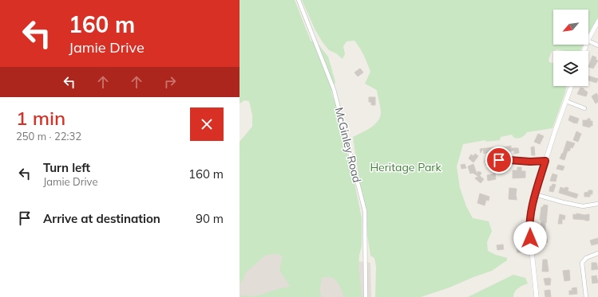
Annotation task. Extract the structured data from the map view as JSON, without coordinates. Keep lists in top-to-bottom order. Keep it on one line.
{"streets":{"street":["McGinley Road"]},"parks":["Heritage Park"],"north":"bottom left","page":{"turn":["160 m","Jamie Drive"],"heading":["1 min","250 m · 22:32"],"list":[{"name":"Turn left","note":"Jamie Drive","value":"160 m"},{"name":"Arrive at destination","value":"90 m"}]}}
